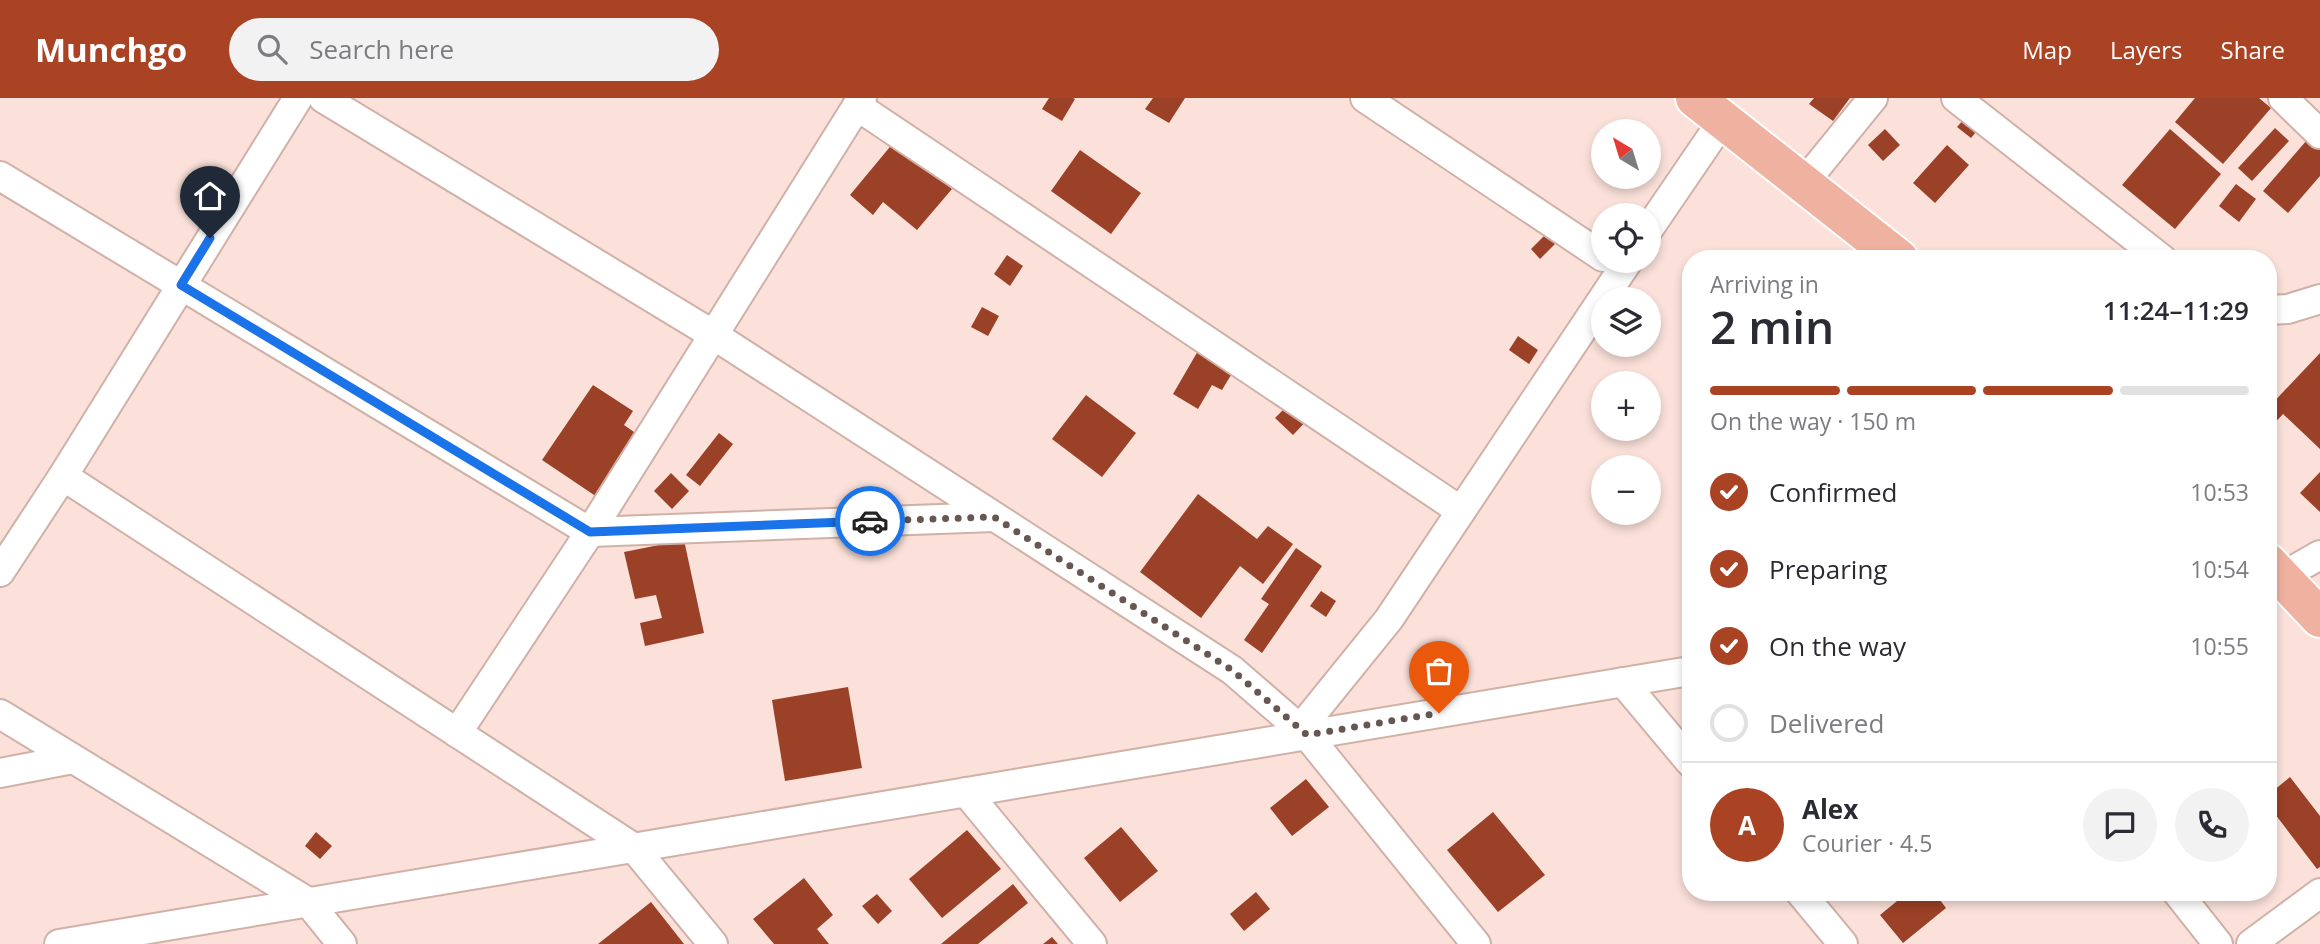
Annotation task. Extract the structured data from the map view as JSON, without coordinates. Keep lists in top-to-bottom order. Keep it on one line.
{"north":"top left","page":{"header":"Munchgo","search":"Search here","nav":["Map","Layers","Share"],"map_buttons":["+","−"],"heading":["2 min","Arriving in","11:24–11:29"],"panel":["Alex","Courier · 4.5"],"bar":"On the way · 150 m","list":[["Confirmed","10:53"],["Preparing","10:54"],["On the way","10:55"],"Delivered"],"round":"A"}}
